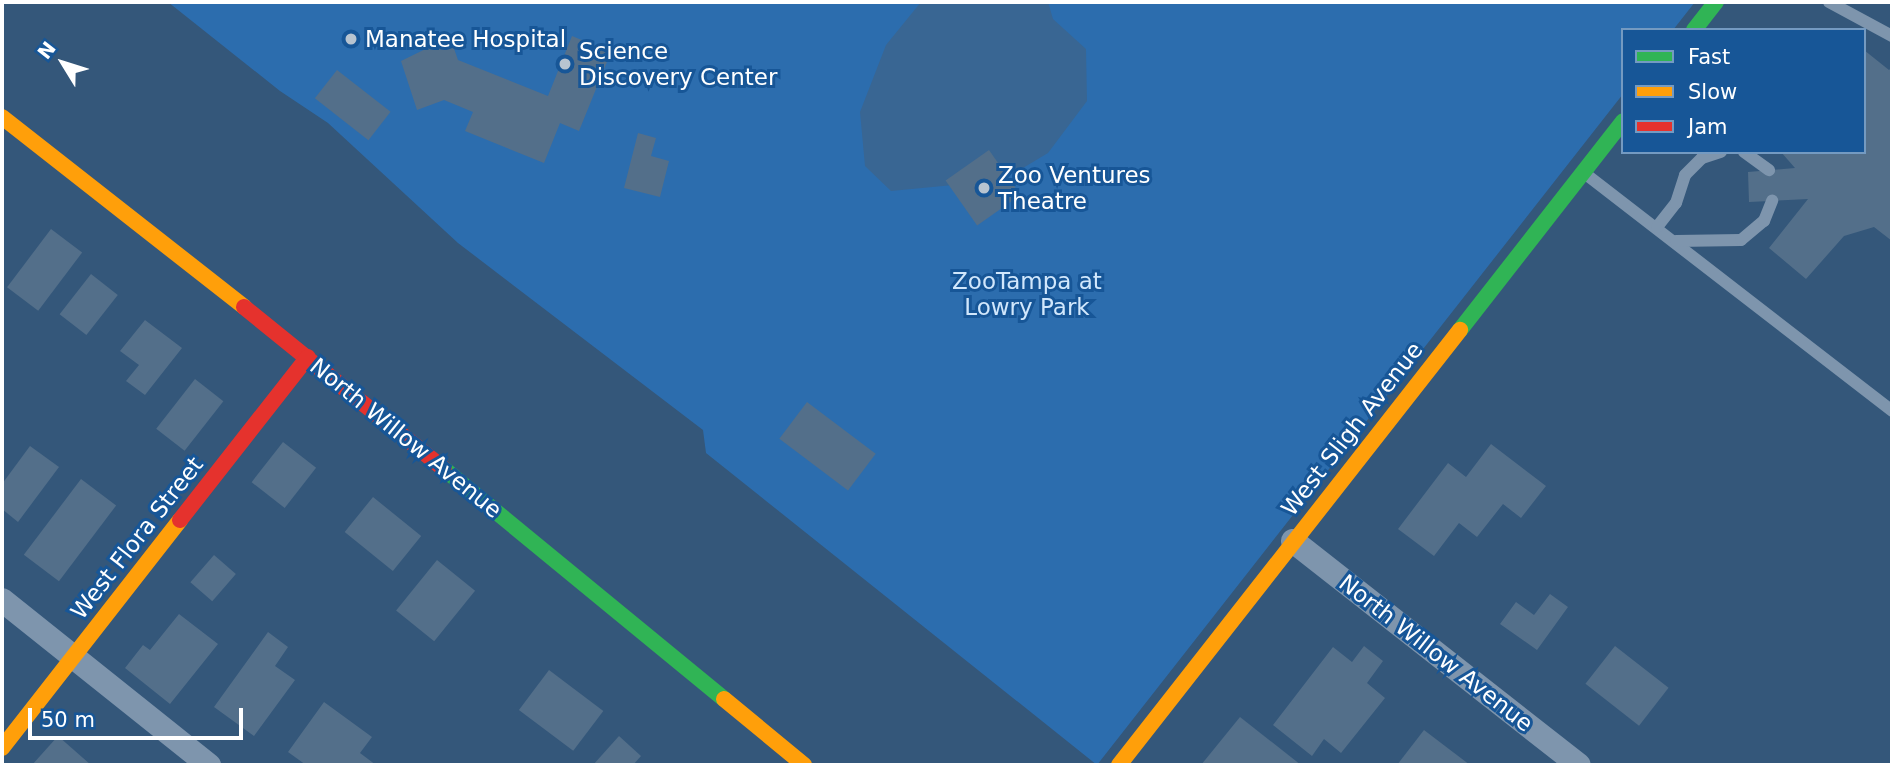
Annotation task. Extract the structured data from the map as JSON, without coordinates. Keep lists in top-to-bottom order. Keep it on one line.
{"streets":{"street":["West Sligh Avenue","North Willow Avenue","West Flora Street"]},"crossings":[["West Sligh Avenue","North Willow Avenue"],["North Willow Avenue","West Flora Street"]],"parks":["ZooTampa at Lowry Park"],"places":["Manatee Hospital","Science Discovery Center","Zoo Ventures Theatre"],"legend":["Fast","Slow","Jam"],"scale_bar":"50 m","north":"top left"}
